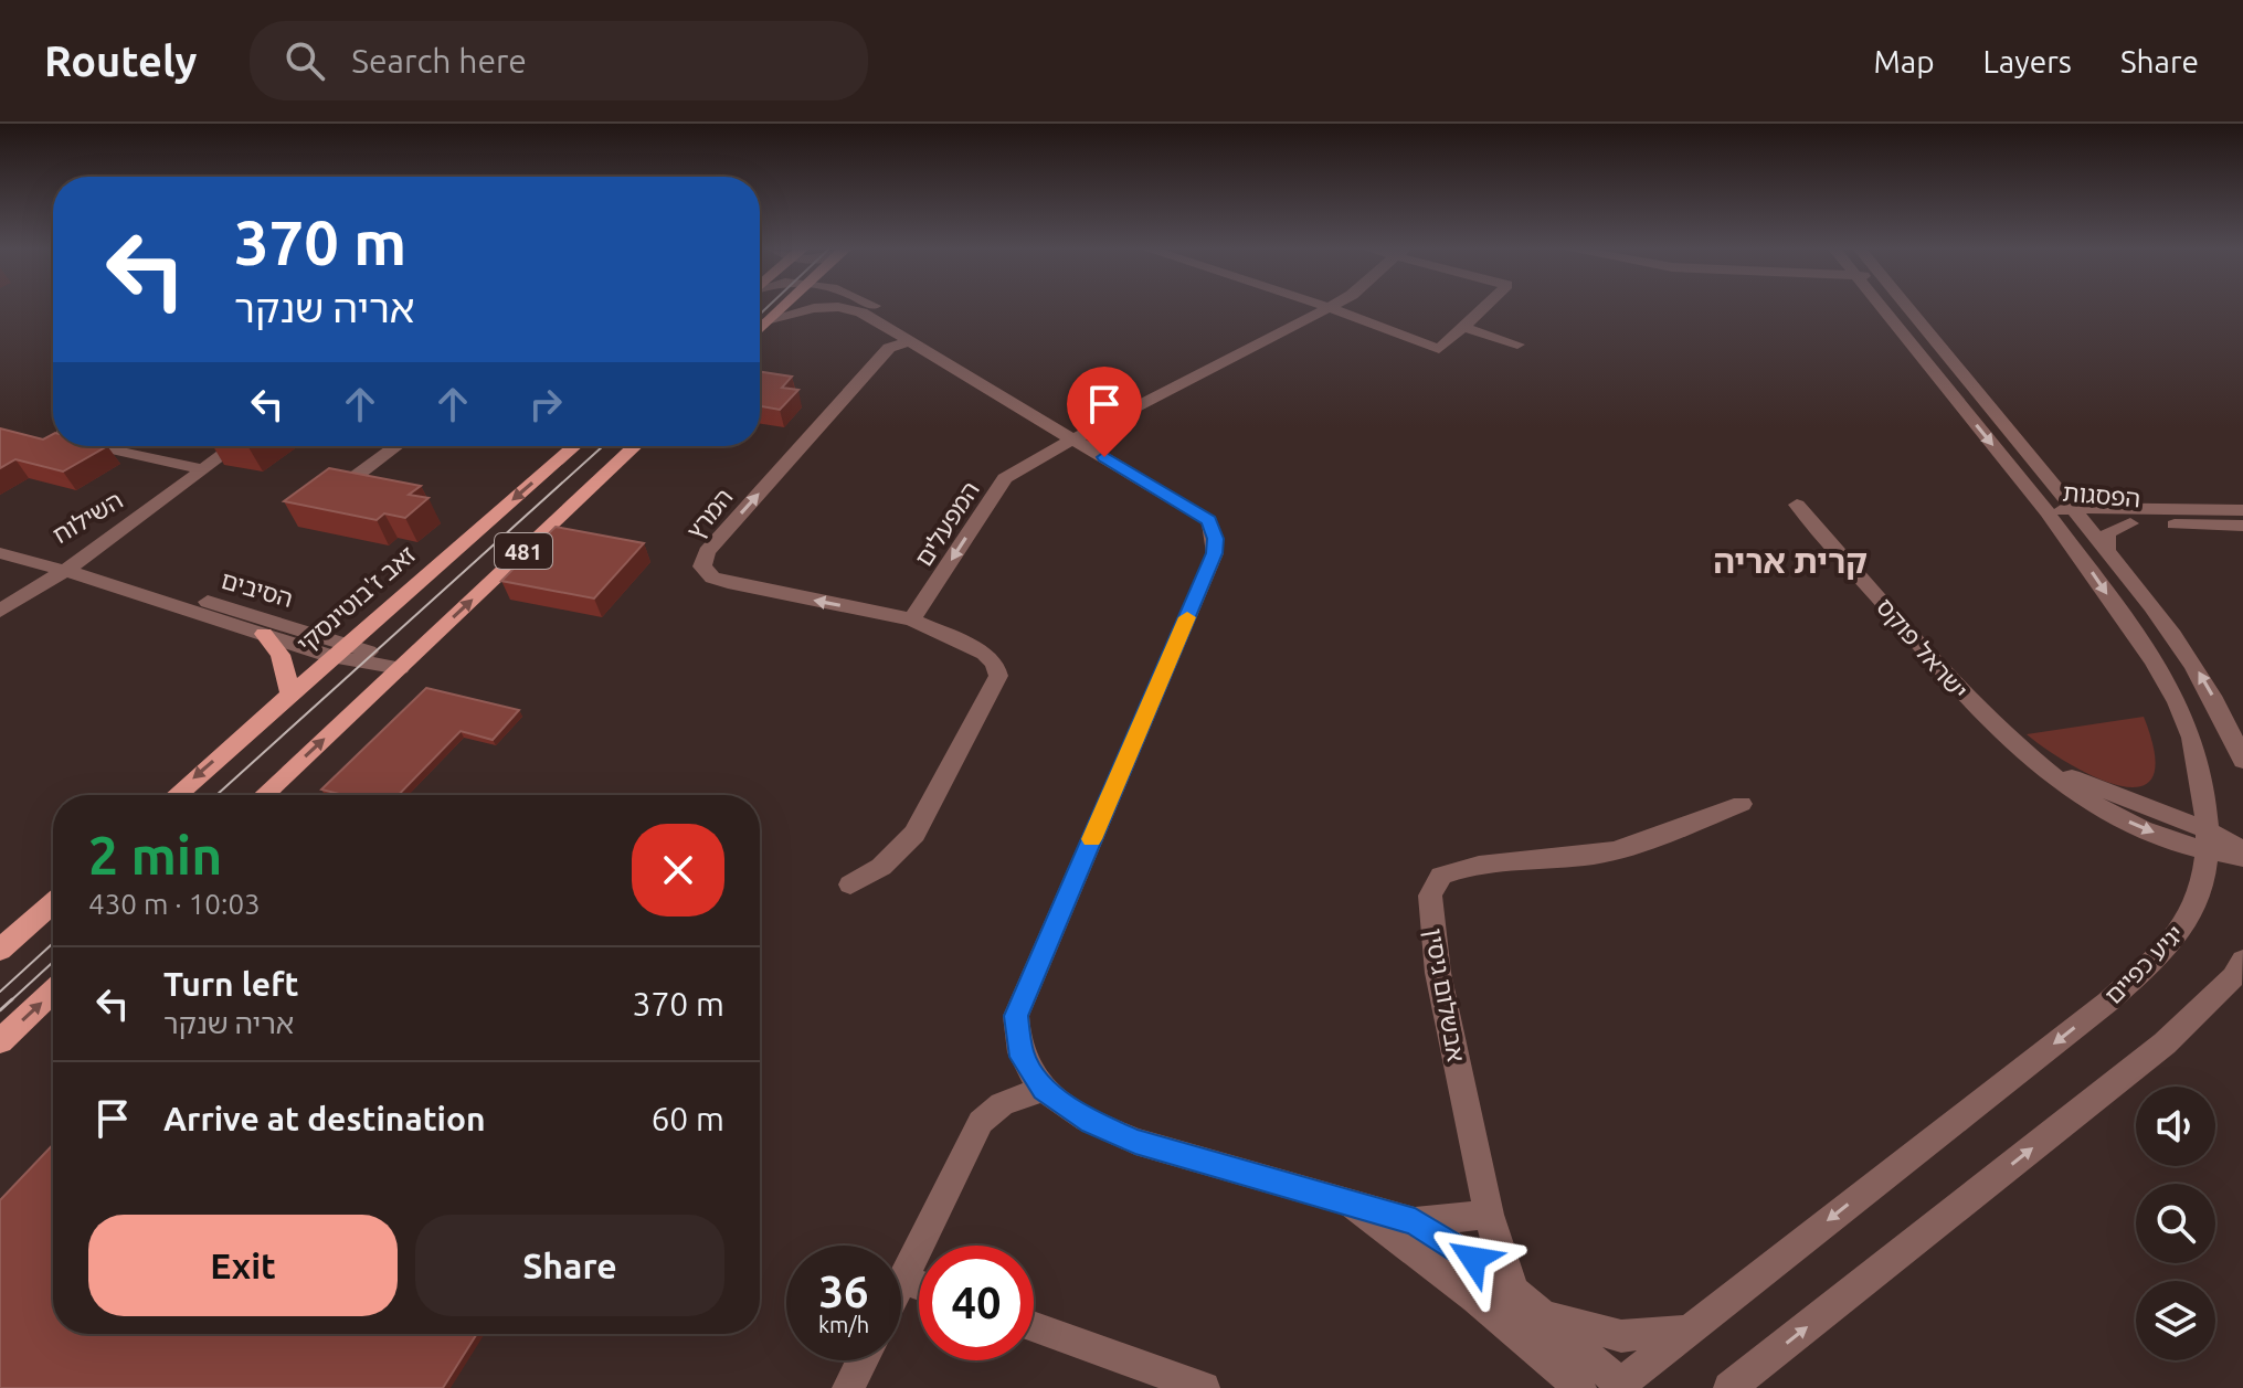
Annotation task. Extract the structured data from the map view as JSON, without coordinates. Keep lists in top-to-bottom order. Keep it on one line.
{"streets":{"main road":["481","זאב ז'בוטינסקי"],"street":["הפסגות","המרץ","השילוח","המפעלים","הסיבים","ישראל פוקס","יגיע כפיים","אבשלום גיסין"]},"crossings":[["הפסגות","יגיע כפיים"],["המרץ","המפעלים"],["השילוח","הסיבים"],["481","הסיבים"],["הסיבים","זאב ז'בוטינסקי"],["ישראל פוקס","יגיע כפיים"]],"one_way":["המפעלים"],"districts":["קרית אריה"],"page":{"header":"Routely","search":"Search here","nav":["Map","Layers","Share"],"turn":["370 m","אריה שנקר"],"heading":["2 min","430 m · 10:03"],"list":[{"name":"Turn left","note":"אריה שנקר","value":"370 m"},{"name":"Arrive at destination","value":"60 m"}],"buttons":["Exit","Share"],"speed":"36 km/h","limit":"40"}}
